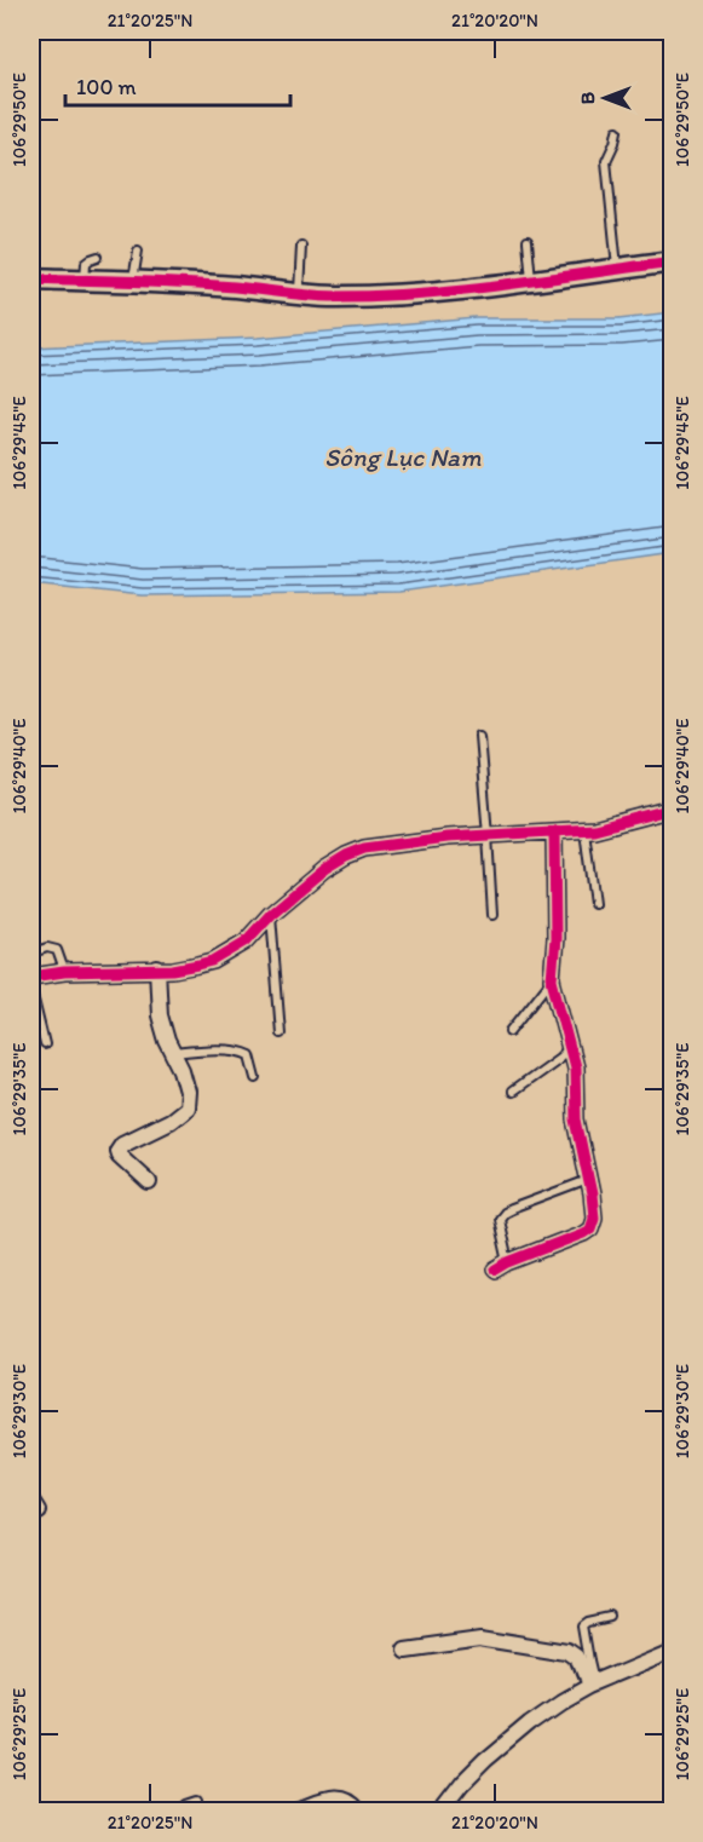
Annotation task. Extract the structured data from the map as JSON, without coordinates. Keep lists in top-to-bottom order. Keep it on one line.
{"water":["Sông Lục Nam"],"scale_bar":"100 m","north":"left","coordinates":["21°20'25\"N","21°20'20\"N","106°29'50\"E","106°29'45\"E","106°29'40\"E","106°29'35\"E","106°29'30\"E","106°29'25\"E"]}
